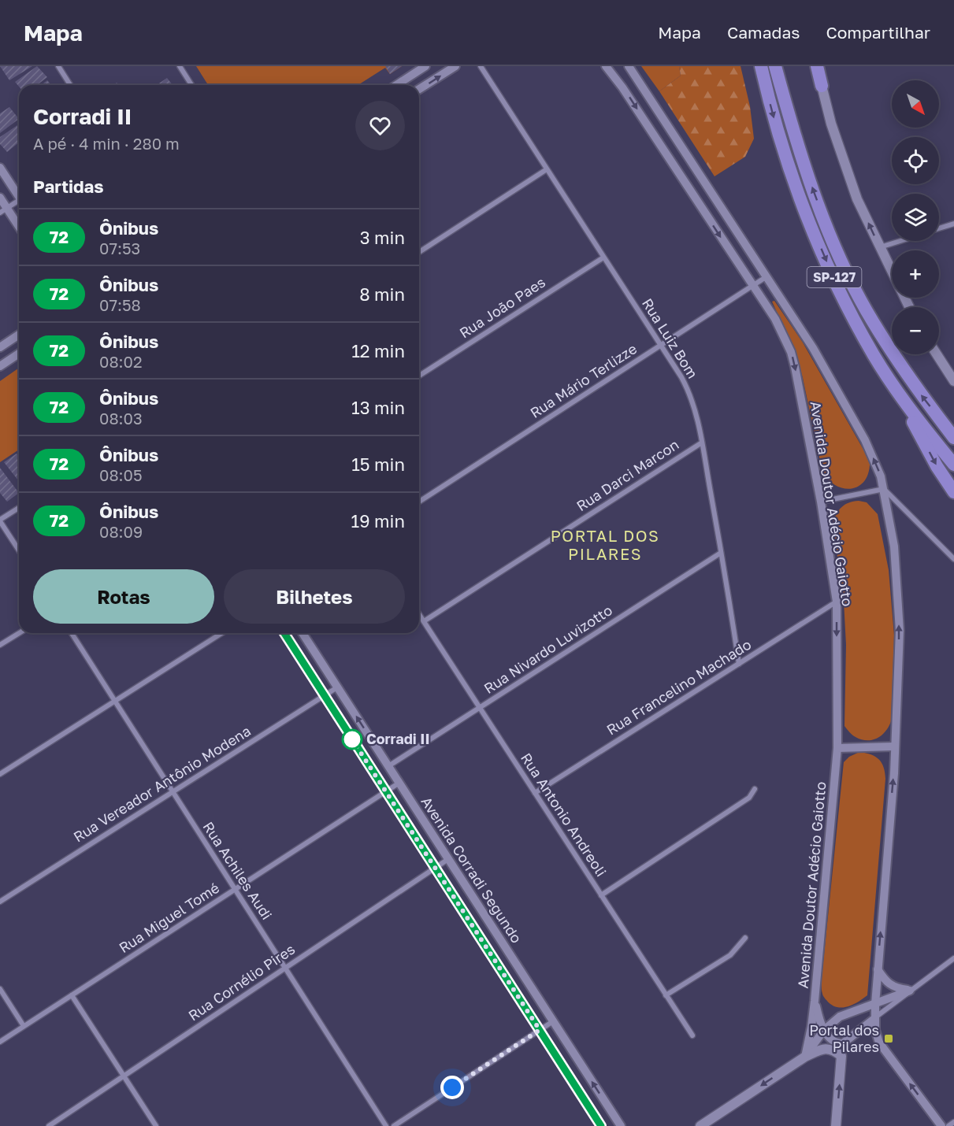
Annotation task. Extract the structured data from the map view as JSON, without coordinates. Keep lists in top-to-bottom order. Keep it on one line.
{"streets":{"highway":["SP-127"],"street":["Rua João Paes","Rua Luiz Bom","Rua Mário Terlizze","Rua Darci Marcon","Avenida Doutor Adécio Gaiotto","Rua Nivardo Luvizotto","Rua Francelino Machado","Rua Vereador Antônio Modena","Rua Antonio Andreoli","Avenida Corradi Segundo","Rua Achiles Audi","Rua Miguel Tomé","Rua Cornélio Pires"]},"crossings":[["Rua João Paes","Rua Luiz Bom"],["Rua Luiz Bom","Rua Mário Terlizze"],["Rua Luiz Bom","Rua Darci Marcon"],["Rua Luiz Bom","Rua Nivardo Luvizotto"],["Rua Luiz Bom","Rua Francelino Machado"],["Rua Mário Terlizze","Avenida Doutor Adécio Gaiotto"],["Rua Darci Marcon","Rua Antonio Andreoli"],["Avenida Doutor Adécio Gaiotto","Rua Francelino Machado"],["Rua Nivardo Luvizotto","Rua Antonio Andreoli"],["Rua Nivardo Luvizotto","Avenida Corradi Segundo"],["Rua Francelino Machado","Rua Antonio Andreoli"],["Rua Vereador Antônio Modena","Avenida Corradi Segundo"],["Rua Vereador Antônio Modena","Rua Achiles Audi"],["Avenida Corradi Segundo","Rua Miguel Tomé"],["Avenida Corradi Segundo","Rua Cornélio Pires"],["Rua Achiles Audi","Rua Miguel Tomé"],["Rua Achiles Audi","Rua Cornélio Pires"]],"districts":["PORTAL DOS PILARES"],"places":{"other":["Corradi II"],"transit":["Portal dos Pilares"]},"lines":["bus line 72"],"north":"bottom right","page":{"header":"Mapa","nav":["Mapa","Camadas","Compartilhar"],"map_buttons":["+","−"],"heading":[["Corradi II","A pé · 4 min · 280 m"],"Partidas"],"list":[{"mark":"72","name":"Ônibus","note":"07:53","value":"3 min"},{"mark":"72","name":"Ônibus","note":"07:58","value":"8 min"},{"mark":"72","name":"Ônibus","note":"08:02","value":"12 min"},{"mark":"72","name":"Ônibus","note":"08:03","value":"13 min"},{"mark":"72","name":"Ônibus","note":"08:05","value":"15 min"},{"mark":"72","name":"Ônibus","note":"08:09","value":"19 min"}],"buttons":["Rotas","Bilhetes"]}}
